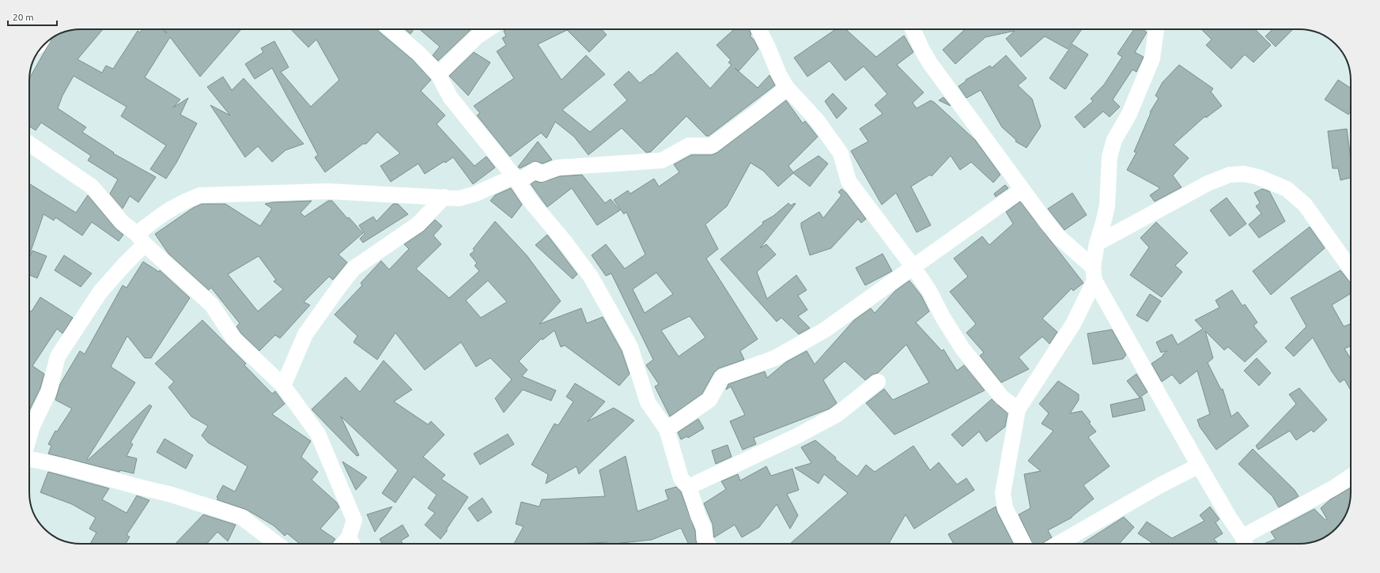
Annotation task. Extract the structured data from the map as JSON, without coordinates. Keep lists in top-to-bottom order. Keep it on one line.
{"scale_bar":"20 m"}
